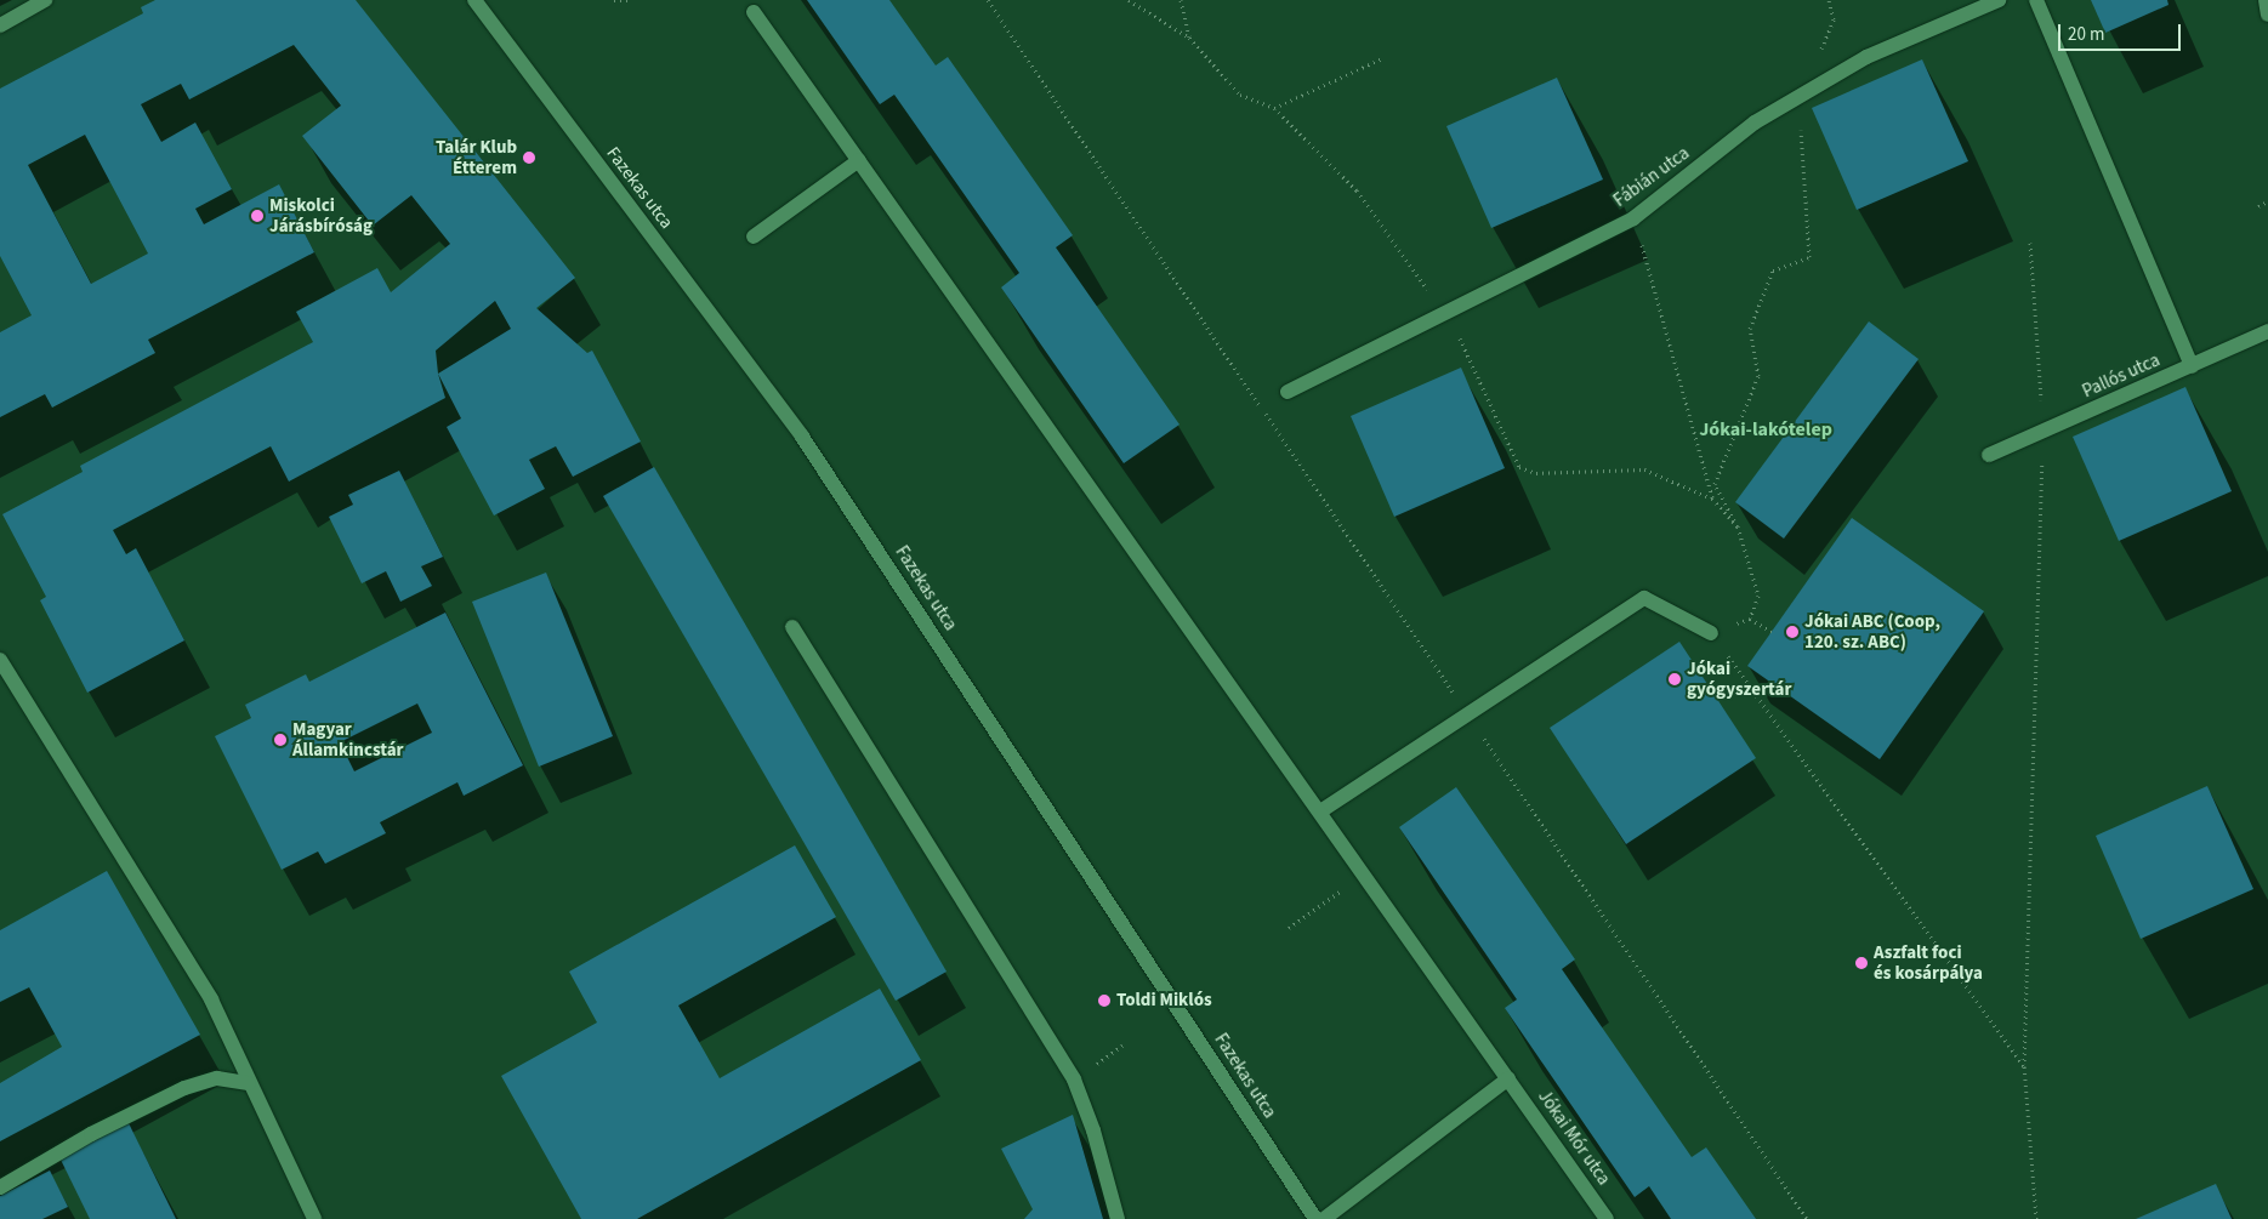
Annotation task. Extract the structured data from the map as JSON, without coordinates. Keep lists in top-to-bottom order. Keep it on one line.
{"streets":{"street":["Fábián utca","Fazekas utca","Pallós utca","Jókai Mór utca"]},"districts":["Jókai-lakótelep"],"places":["Talár Klub Étterem","Miskolci Járásbíróság","Jókai ABC (Coop, 120. sz. ABC)","Jókai gyógyszertár","Magyar Államkincstár","Aszfalt foci és kosárpálya","Toldi Miklós"],"scale_bar":"20 m"}
